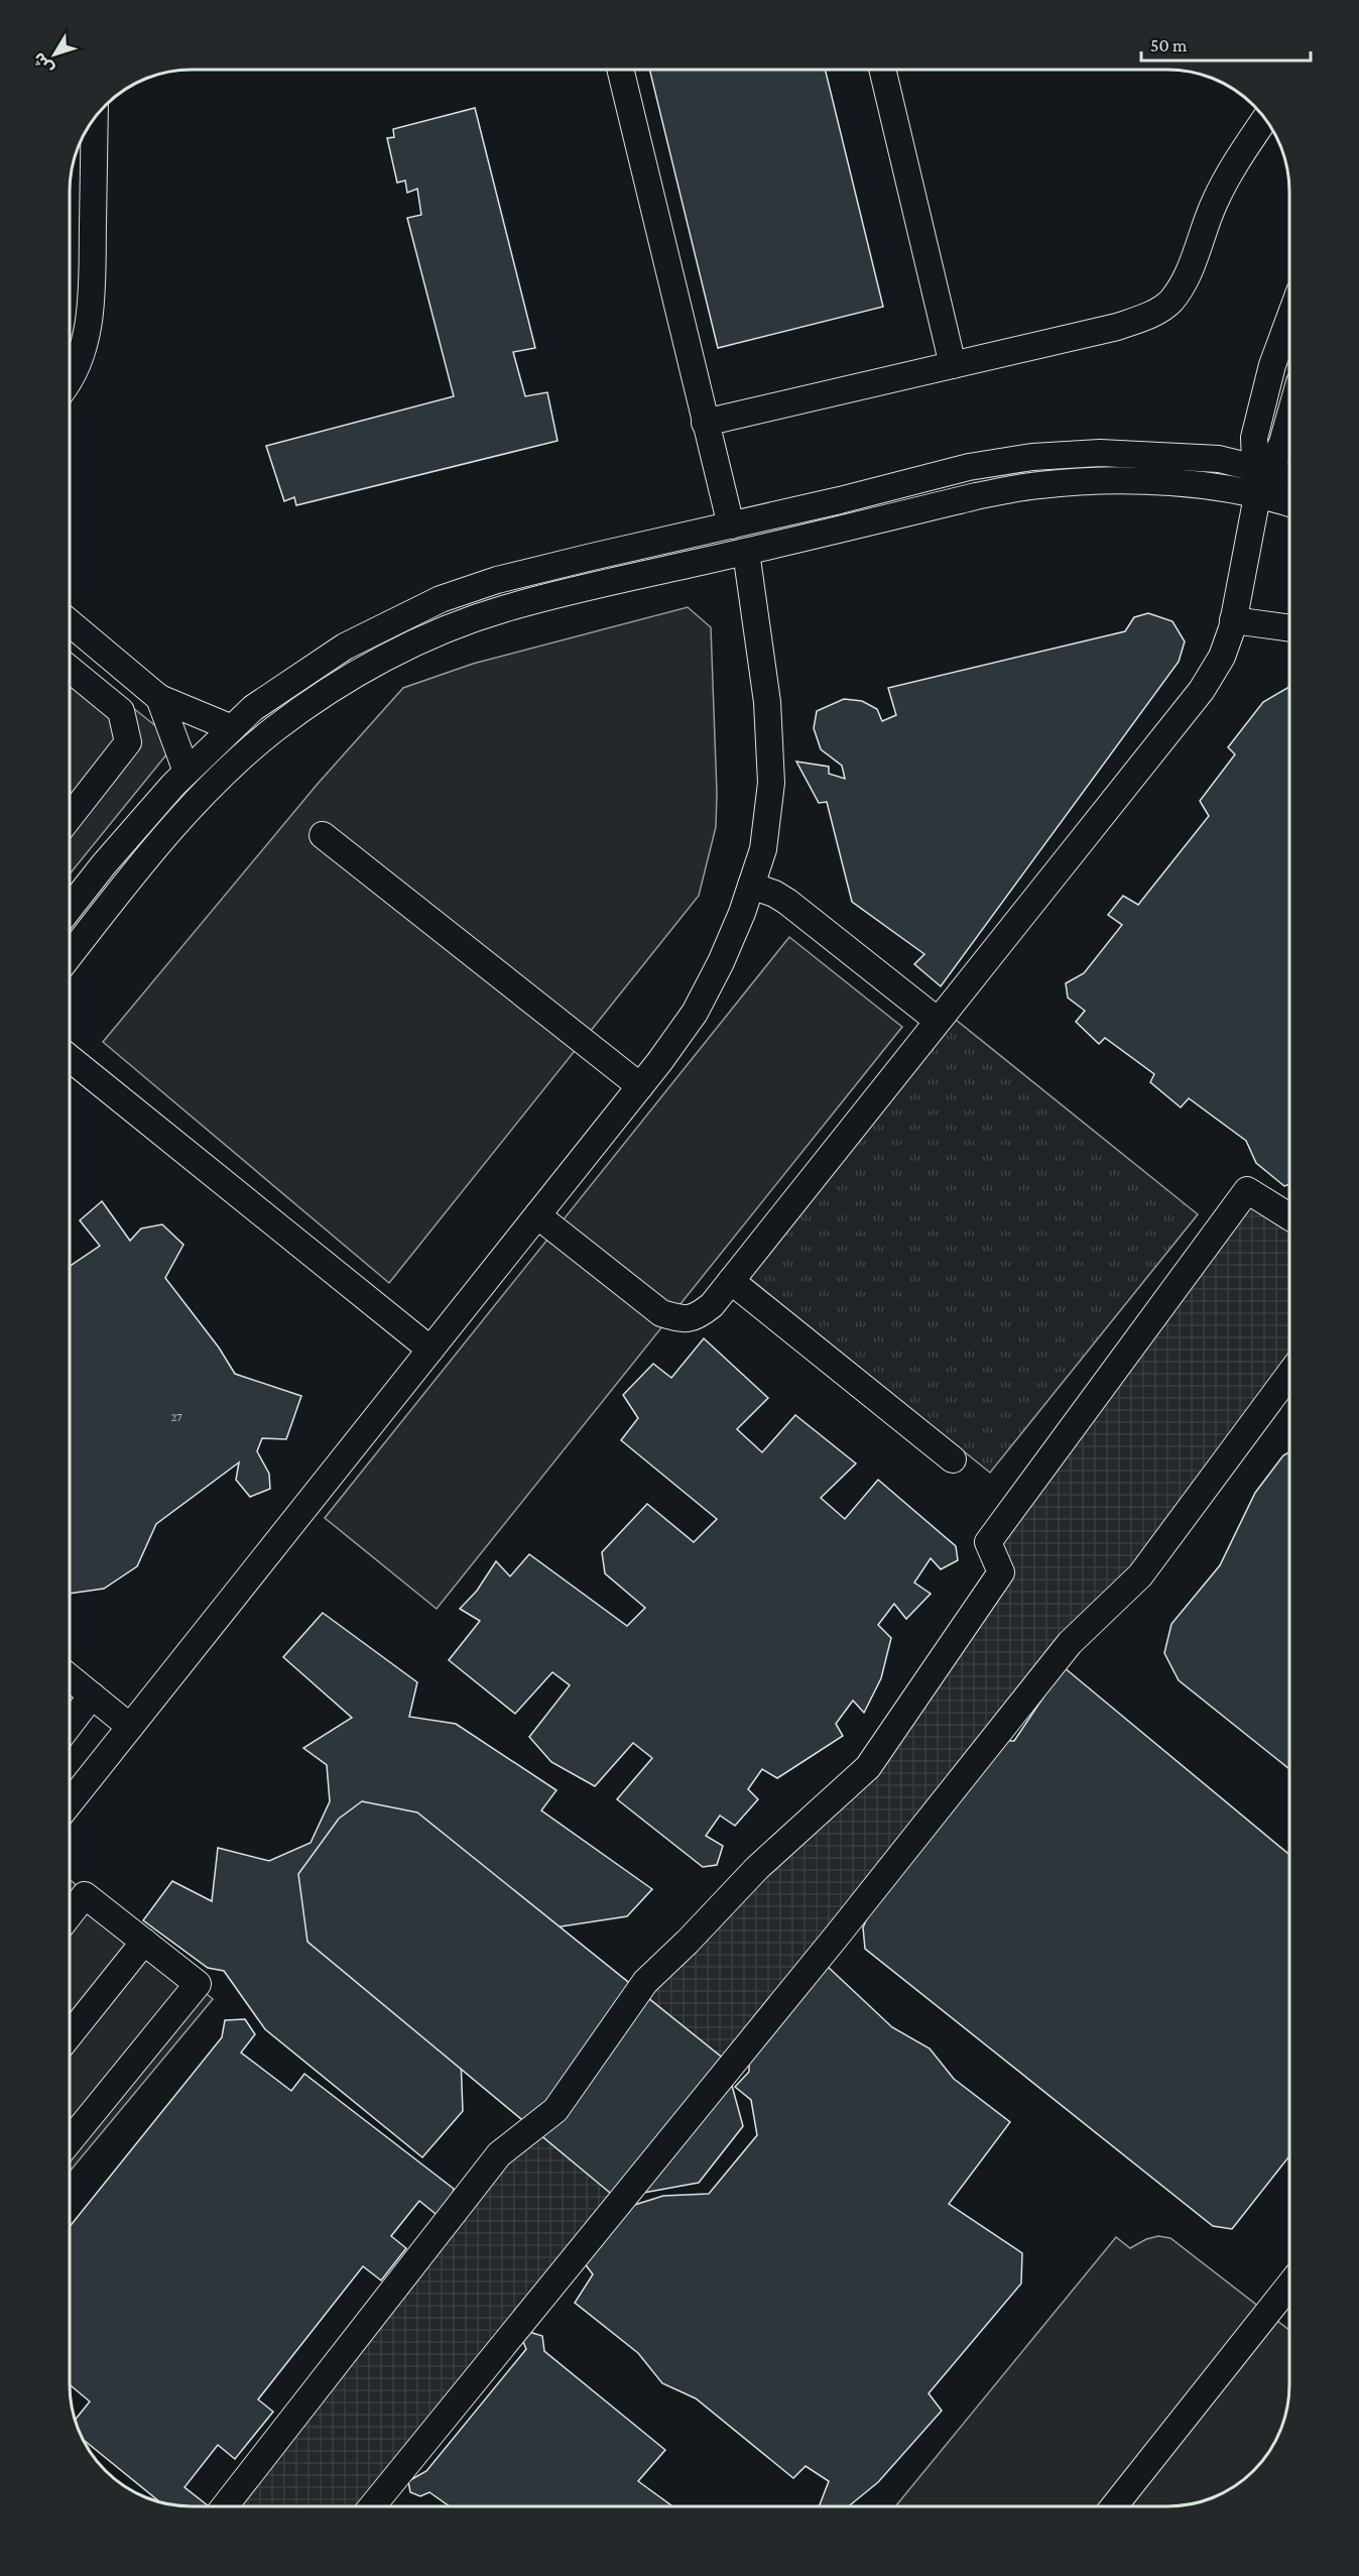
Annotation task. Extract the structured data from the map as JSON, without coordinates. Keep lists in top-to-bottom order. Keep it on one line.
{"house_numbers":["27"],"scale_bar":"50 m","north":"bottom left"}
